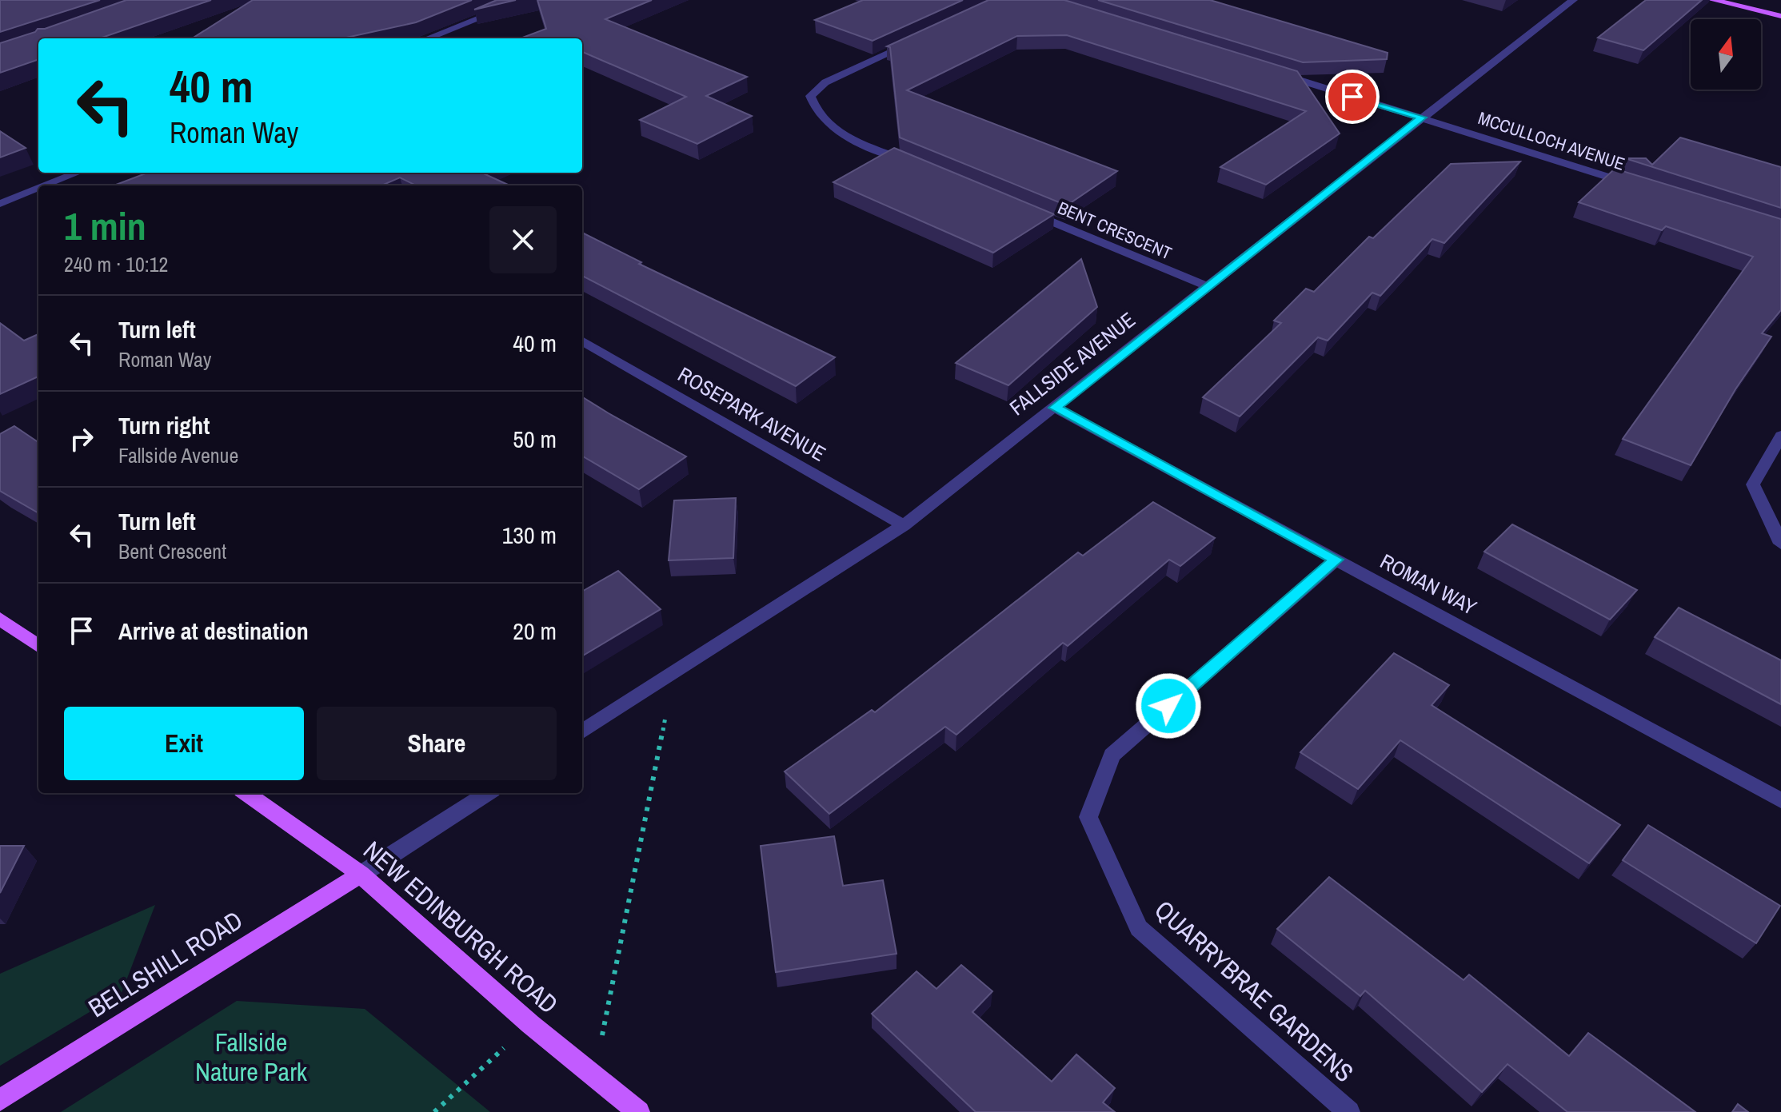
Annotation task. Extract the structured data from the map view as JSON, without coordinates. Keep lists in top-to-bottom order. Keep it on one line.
{"streets":{"main road":["NEW EDINBURGH ROAD","BELLSHILL ROAD"],"street":["MCCULLOCH AVENUE","BENT CRESCENT","FALLSIDE AVENUE","ROSEPARK AVENUE","ROMAN WAY","QUARRYBRAE GARDENS"]},"crossings":[["MCCULLOCH AVENUE","FALLSIDE AVENUE"],["BENT CRESCENT","FALLSIDE AVENUE"],["FALLSIDE AVENUE","ROSEPARK AVENUE"],["FALLSIDE AVENUE","ROMAN WAY"],["ROMAN WAY","QUARRYBRAE GARDENS"],["NEW EDINBURGH ROAD","BELLSHILL ROAD"]],"parks":["Fallside Nature Park"],"north":"top","page":{"turn":["40 m","Roman Way"],"heading":["1 min","240 m · 10:12"],"list":[{"name":"Turn left","note":"Roman Way","value":"40 m"},{"name":"Turn right","note":"Fallside Avenue","value":"50 m"},{"name":"Turn left","note":"Bent Crescent","value":"130 m"},{"name":"Arrive at destination","value":"20 m"}],"buttons":["Exit","Share"]}}
